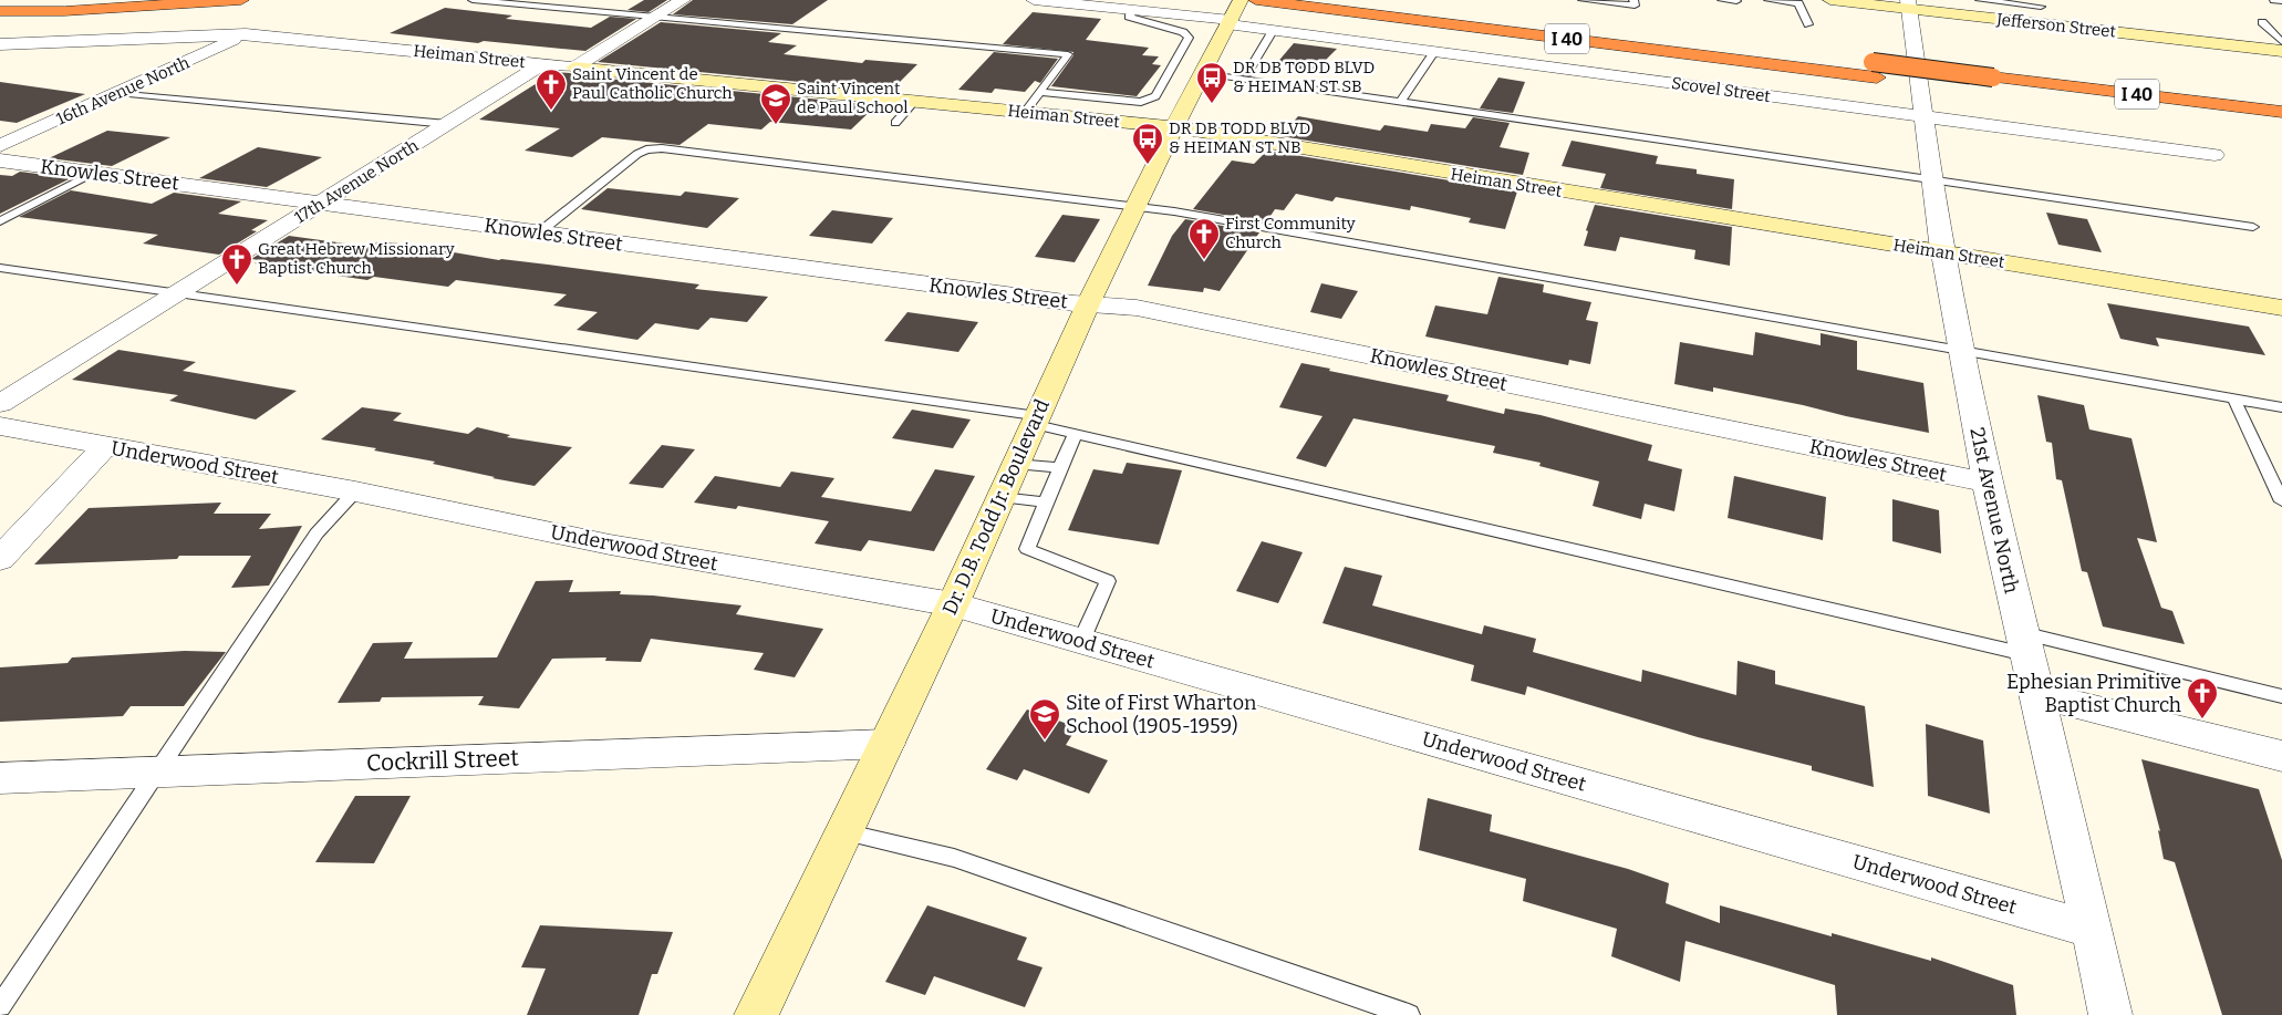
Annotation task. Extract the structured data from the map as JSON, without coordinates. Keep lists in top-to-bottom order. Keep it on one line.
{"streets":{"highway":["I 40"],"main road":["Jefferson Street","Heiman Street","Dr. D.B. Todd Jr. Boulevard"],"street":["Scovel Street","16th Avenue North","Knowles Street","17th Avenue North","Underwood Street","21st Avenue North","Cockrill Street"]},"crossings":[["Jefferson Street","21st Avenue North"],["Heiman Street","16th Avenue North"],["Heiman Street","17th Avenue North"],["Heiman Street","Dr. D.B. Todd Jr. Boulevard"],["Heiman Street","21st Avenue North"],["Scovel Street","Dr. D.B. Todd Jr. Boulevard"],["Scovel Street","21st Avenue North"],["Knowles Street","17th Avenue North"],["Knowles Street","Dr. D.B. Todd Jr. Boulevard"],["Knowles Street","21st Avenue North"],["Underwood Street","Dr. D.B. Todd Jr. Boulevard"],["Underwood Street","21st Avenue North"],["Dr. D.B. Todd Jr. Boulevard","Cockrill Street"]],"places":{"bus stop":["DR DB TODD BLVD & HEIMAN ST SB","DR DB TODD BLVD & HEIMAN ST NB"],"church":["Saint Vincent de Paul Catholic Church","First Community Church","Great Hebrew Missionary Baptist Church","Ephesian Primitive Baptist Church"],"school or university":["Saint Vincent de Paul School","Site of First Wharton School (1905-1959)"]}}
